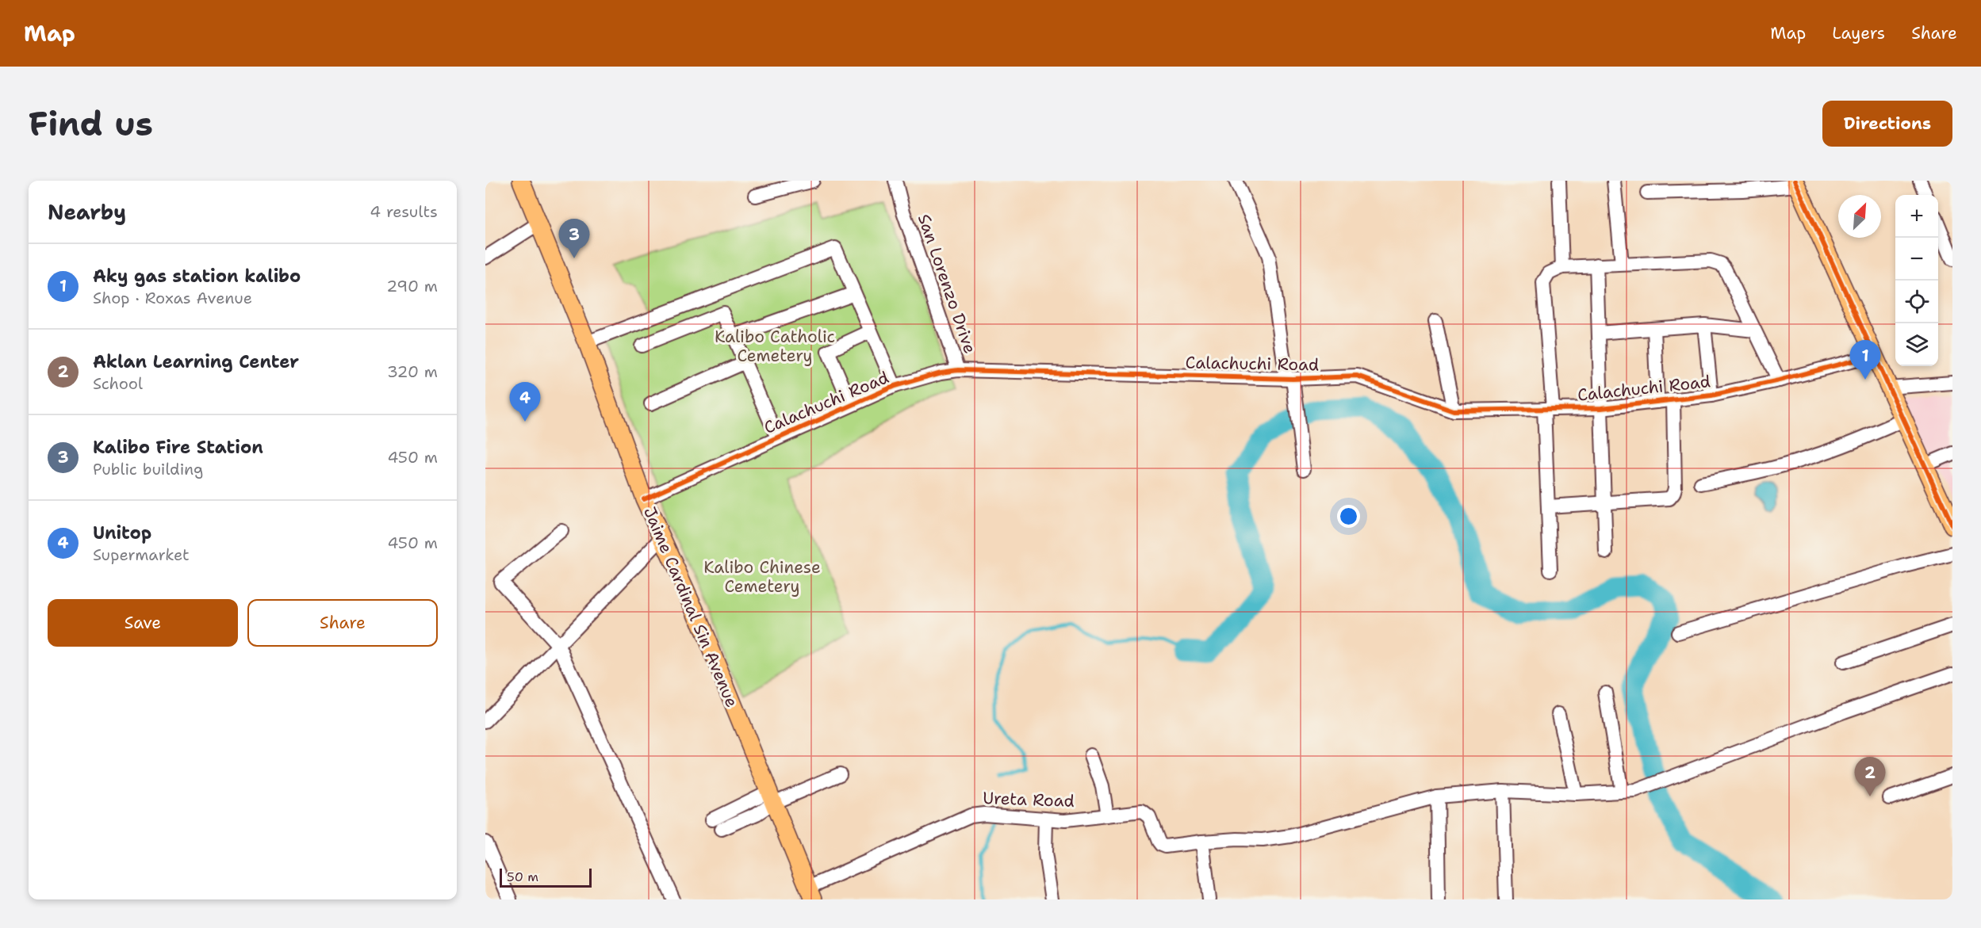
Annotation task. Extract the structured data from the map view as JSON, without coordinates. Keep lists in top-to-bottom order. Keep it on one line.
{"streets":{"main road":["Jaime Cardinal Sin Avenue"],"street":["San Lorenzo Drive","Calachuchi Road","Ureta Road"]},"crossings":[["San Lorenzo Drive","Calachuchi Road"],["Calachuchi Road","Jaime Cardinal Sin Avenue"],["Jaime Cardinal Sin Avenue","Ureta Road"]],"parks":["Kalibo Catholic Cemetery","Kalibo Chinese Cemetery"],"scale_bar":"50 m","north":"top right","page":{"header":"Map","nav":["Map","Layers","Share"],"buttons":["Directions",["Save","Share"]],"title":"Find us","heading":["Nearby","4 results"],"map_buttons":["+","−"],"pins":["3","1","4","2"],"list":[{"mark":"1","name":"Aky gas station kalibo","note":"Shop · Roxas Avenue","value":"290 m"},{"mark":"2","name":"Aklan Learning Center","note":"School","value":"320 m"},{"mark":"3","name":"Kalibo Fire Station","note":"Public building","value":"450 m"},{"mark":"4","name":"Unitop","note":"Supermarket","value":"450 m"}],"scale":"50 m"}}
